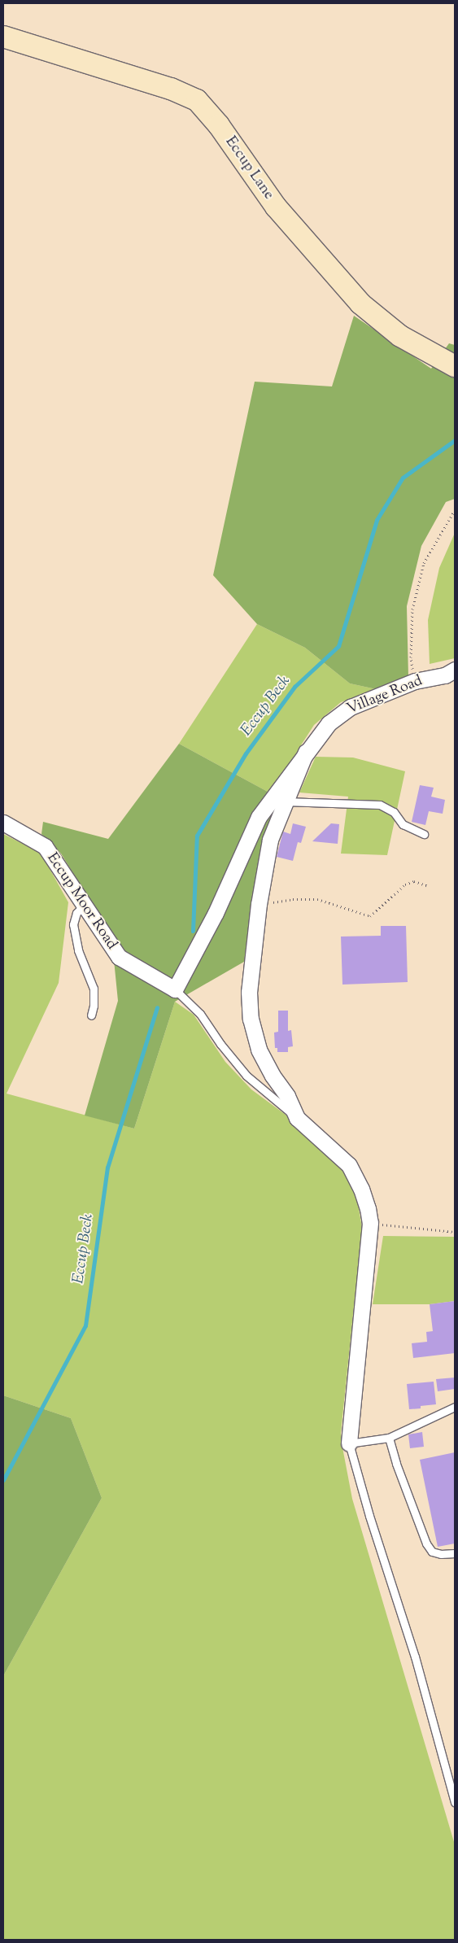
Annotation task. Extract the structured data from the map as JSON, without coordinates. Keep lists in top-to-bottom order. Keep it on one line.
{"streets":{"street":["Eccup Lane","Village Road","Eccup Moor Road"]},"water":["Eccup Beck"]}
